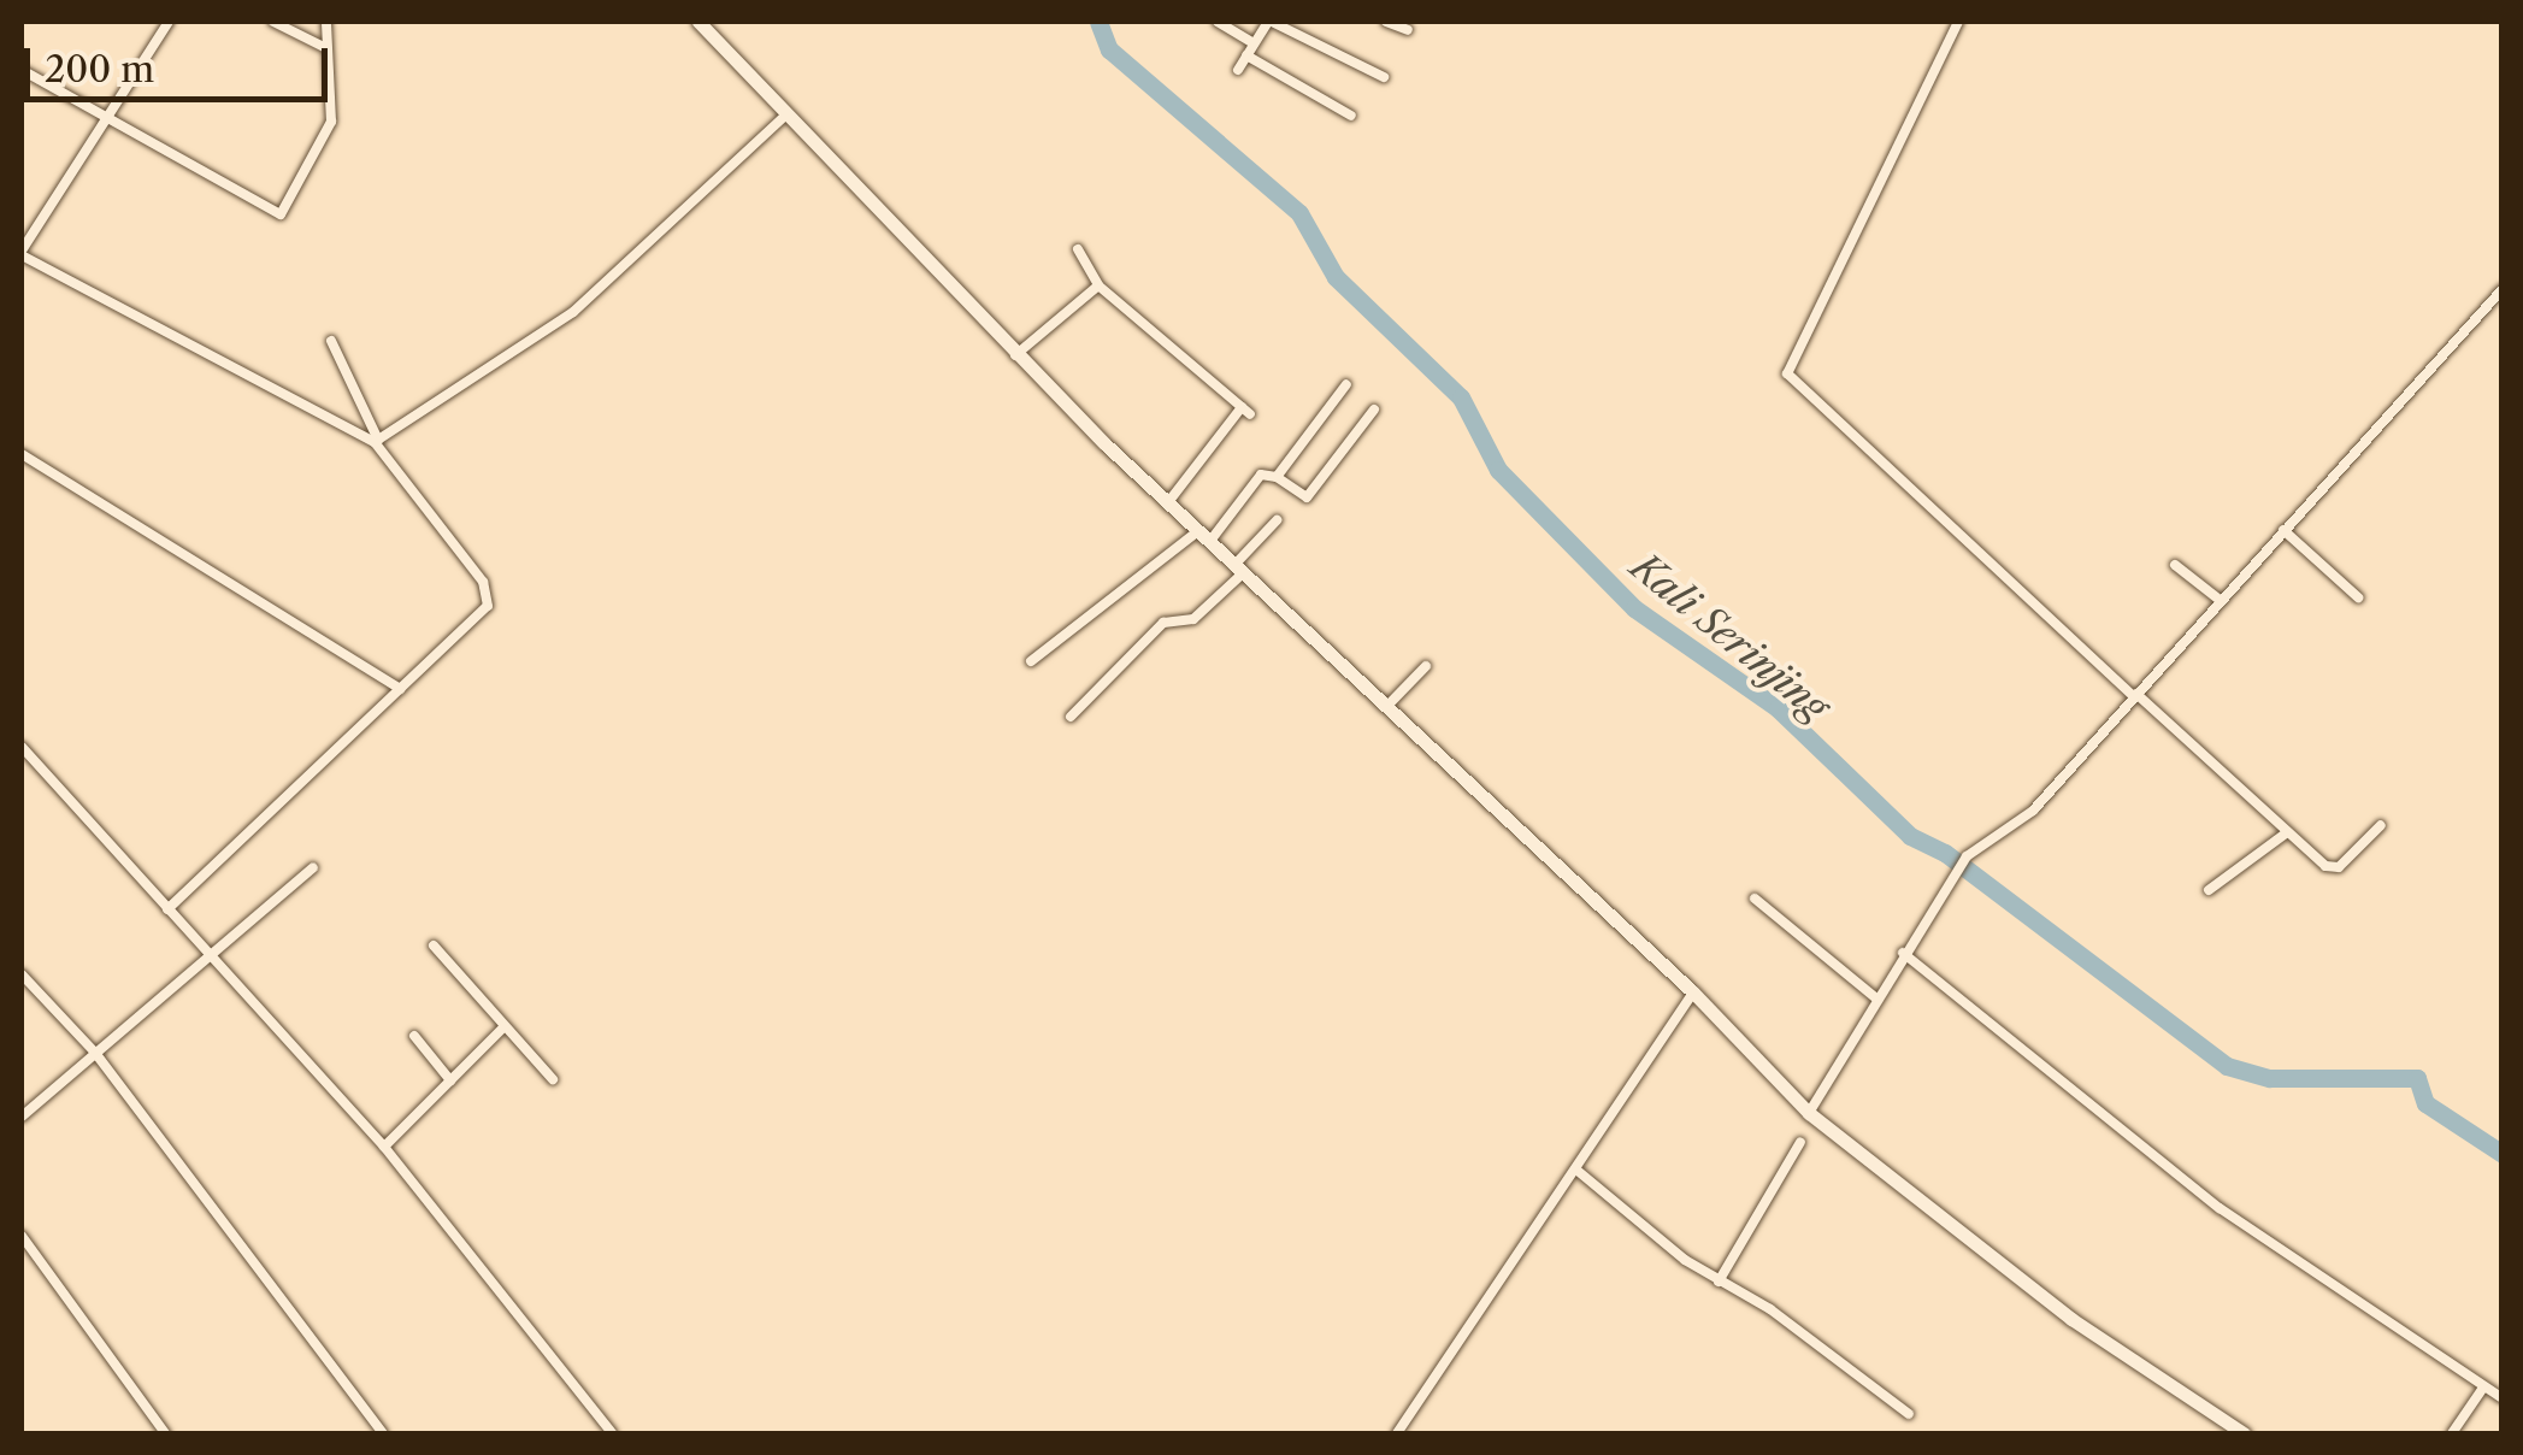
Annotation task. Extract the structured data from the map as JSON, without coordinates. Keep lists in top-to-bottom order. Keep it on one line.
{"water":["Kali Serinjing"],"scale_bar":"200 m"}
